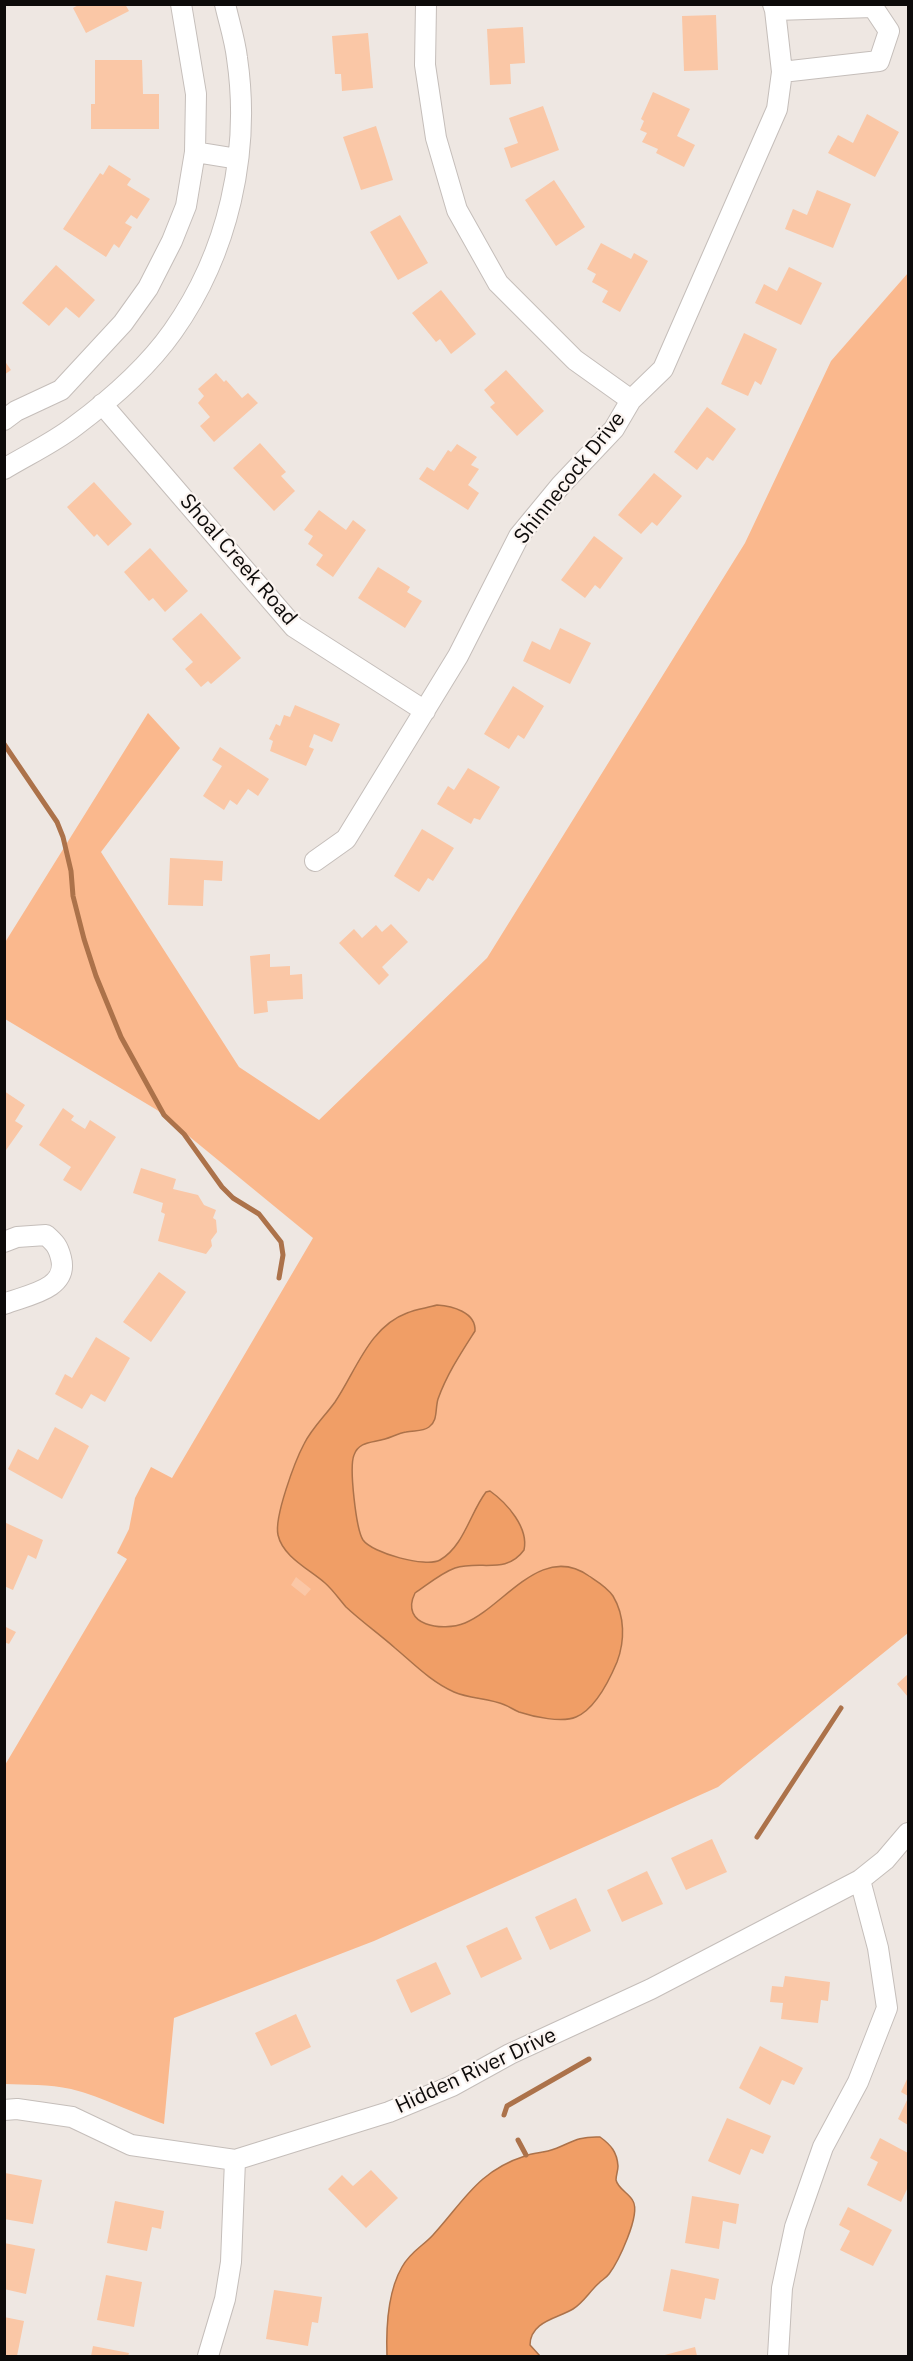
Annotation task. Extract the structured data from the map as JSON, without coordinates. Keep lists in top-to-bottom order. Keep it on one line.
{"streets":{"street":["Shinnecock Drive","Shoal Creek Road","Hidden River Drive"]},"crossings":[["Shinnecock Drive","Shoal Creek Road"]]}
